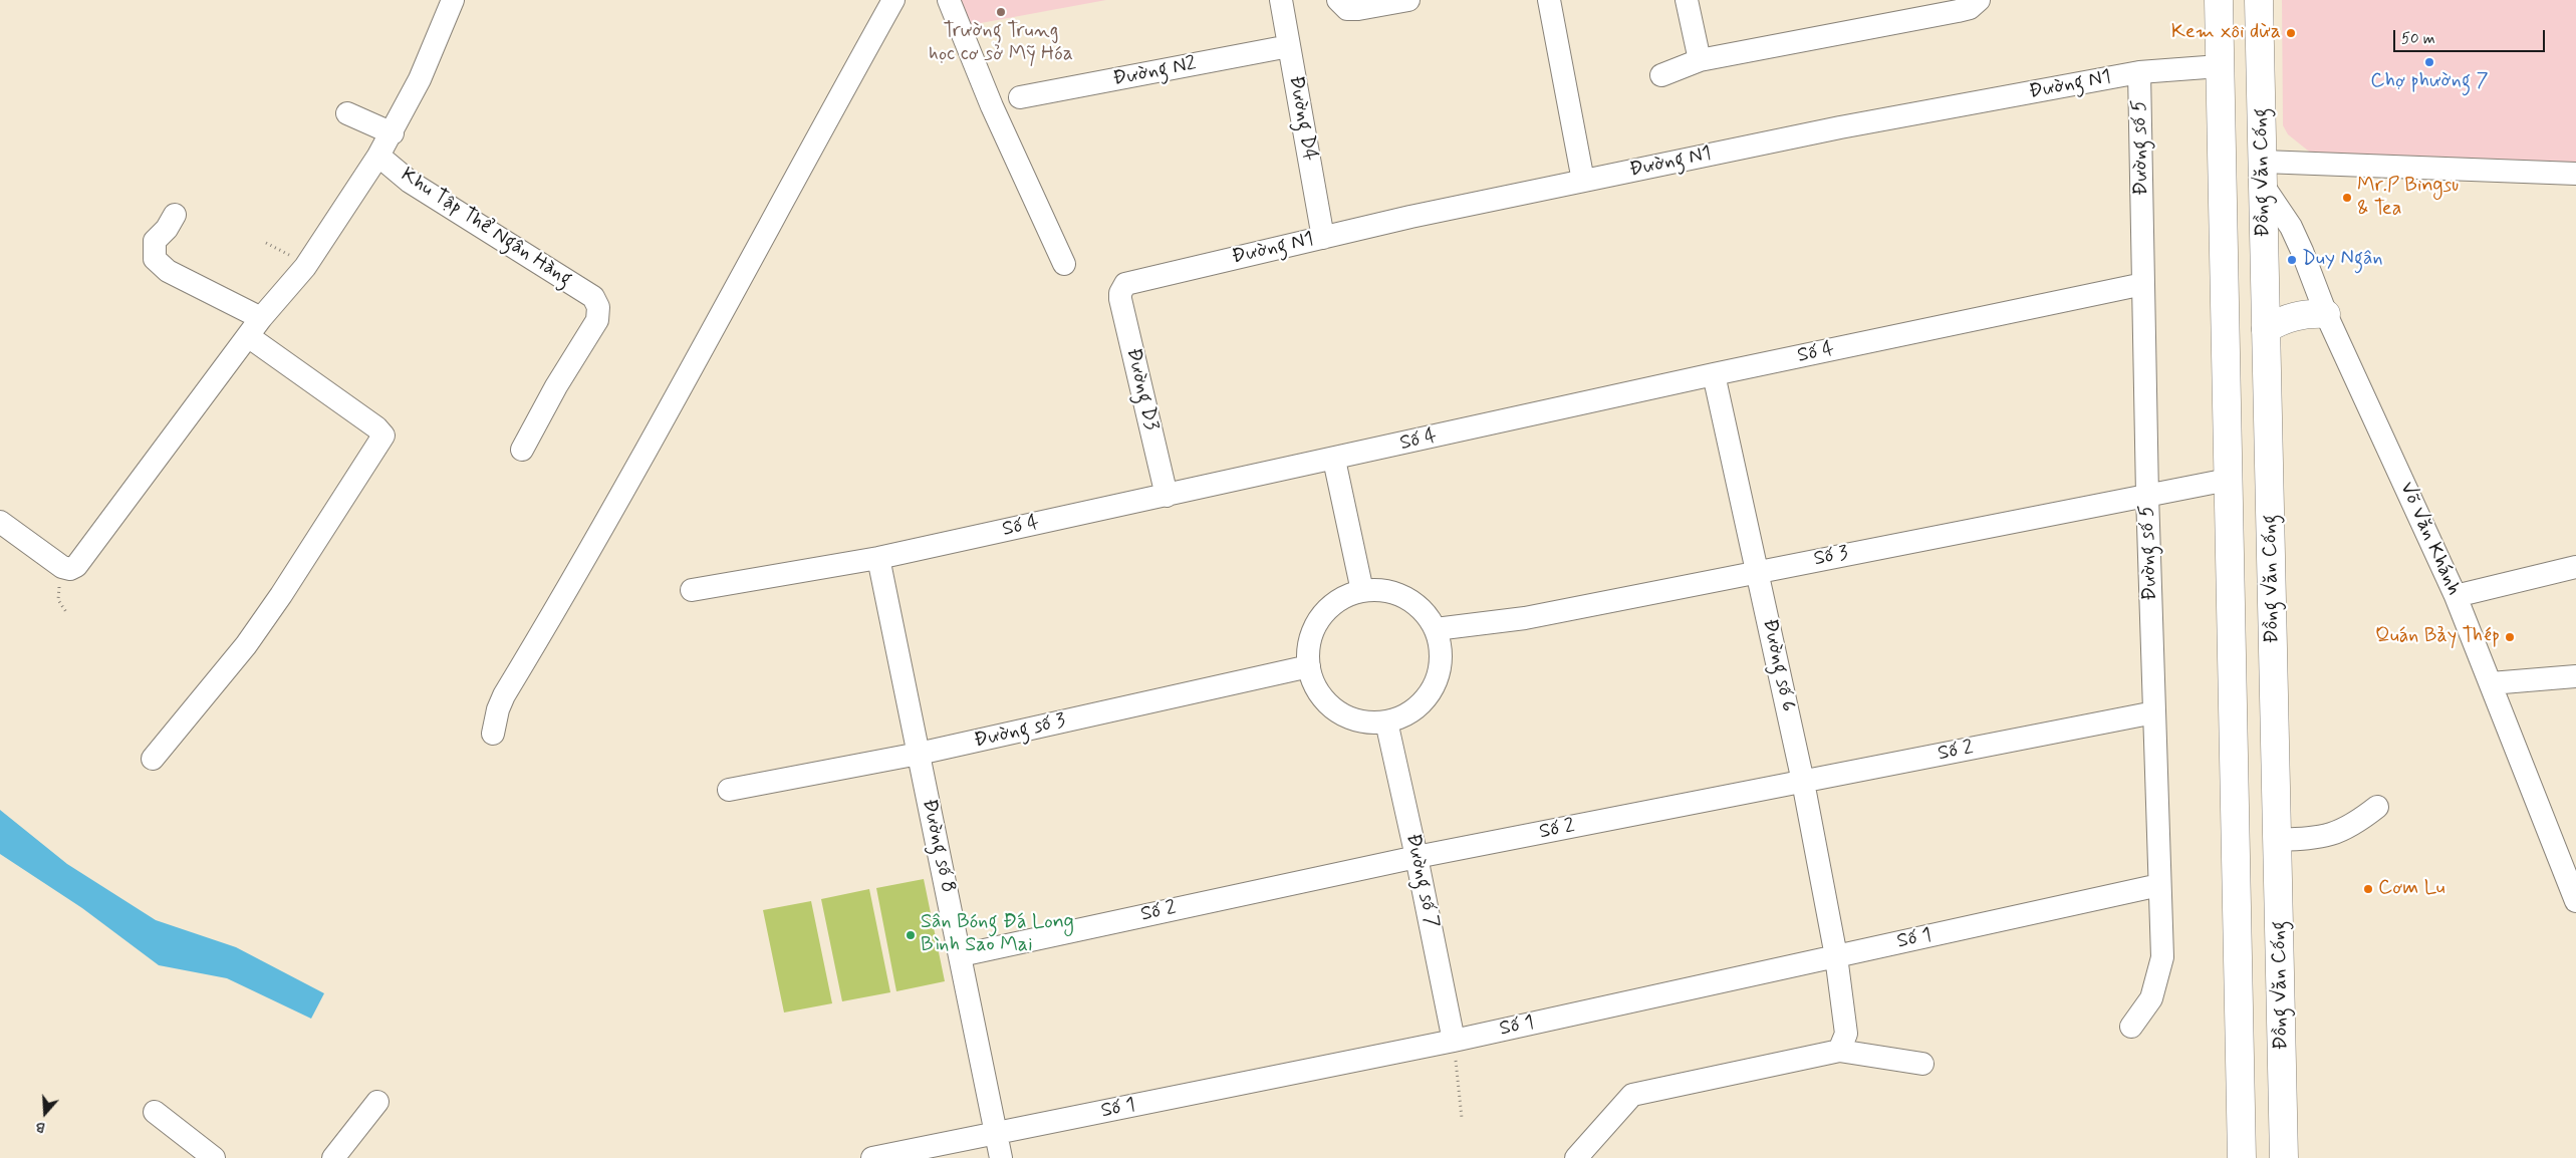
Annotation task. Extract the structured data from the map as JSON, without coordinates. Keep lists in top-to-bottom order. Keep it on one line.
{"streets":{"main road":["Đồng Văn Cống"],"street":["Đường N2","Đường N1","Đường D4","Đường số 5","Khu Tập Thể Ngân Hàng","Số 4","Đường D3","Võ Văn Khánh","Số 3","Đường số 6","Đường số 3","Số 2","Đường số 8","Đường số 7","Số 1"]},"crossings":[["Đường N2","Đường D4"],["Đường N1","Đường D4"],["Đường N1","Đường số 5"],["Đường N1","Đồng Văn Cống"],["Đường N1","Đường D3"],["Đường số 5","Số 4"],["Đường số 5","Số 3"],["Đường số 5","Số 2"],["Đường số 5","Số 1"],["Đồng Văn Cống","Võ Văn Khánh"],["Đồng Văn Cống","Số 3"],["Số 4","Đường D3"],["Số 4","Đường số 6"],["Số 4","Đường số 8"],["Số 3","Đường số 6"],["Số 3","Đường số 3"],["Số 3","Đường số 7"],["Đường số 6","Số 2"],["Đường số 6","Số 1"],["Đường số 3","Đường số 8"],["Đường số 3","Đường số 7"],["Số 2","Đường số 8"],["Số 2","Đường số 7"],["Đường số 8","Số 1"],["Đường số 7","Số 1"]],"places":["Trường Trung học cơ sở Mỹ Hóa","Kem xôi dừa","Chợ phường 7","Mr.P Bingsu & Tea","Duy Ngân","Quán Bảy Thép","Cơm Lu","Sân Bóng Đá Long Bình Sao Mai"],"scale_bar":"50 m","north":"bottom"}
